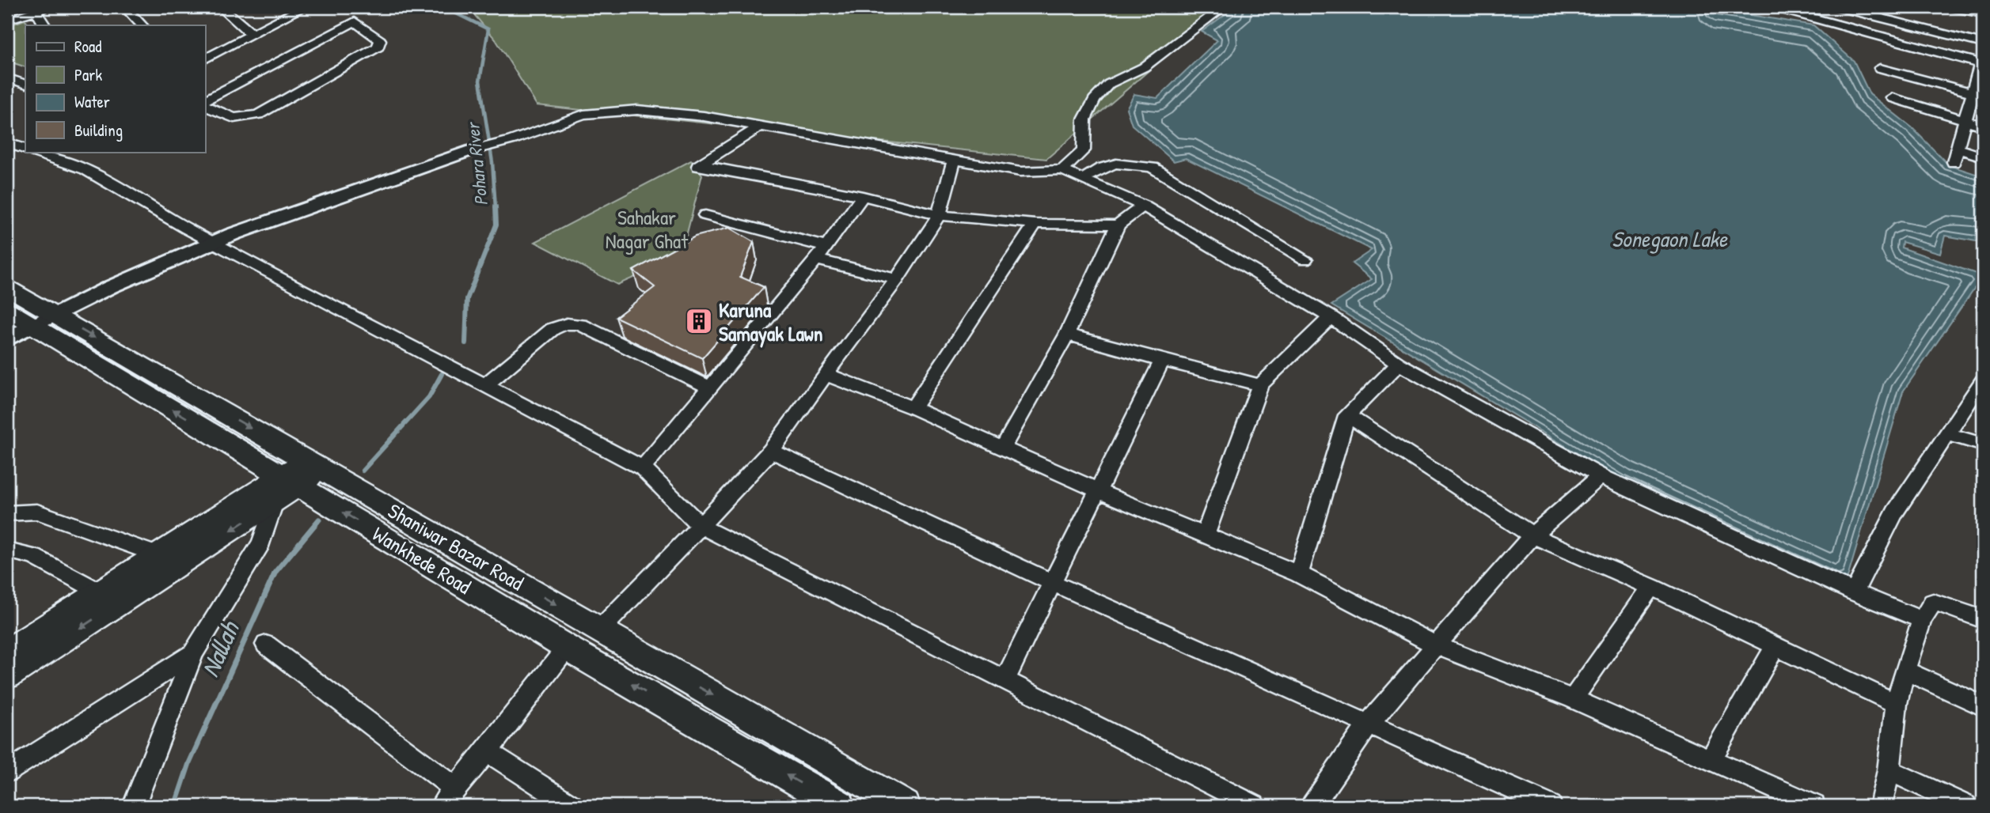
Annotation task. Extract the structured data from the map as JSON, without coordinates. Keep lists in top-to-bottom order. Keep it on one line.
{"streets":{"main road":["Shaniwar Bazar Road","Wankhede Road"]},"crossings":[["Shaniwar Bazar Road","Wankhede Road"]],"one_way":["Shaniwar Bazar Road","Wankhede Road"],"water":["Pohara River","Sonegaon Lake","Nallah"],"parks":["Sahakar Nagar Ghat"],"places":{"building":["Karuna Samayak Lawn"]},"legend":["Road","Park","Water","Building"]}
